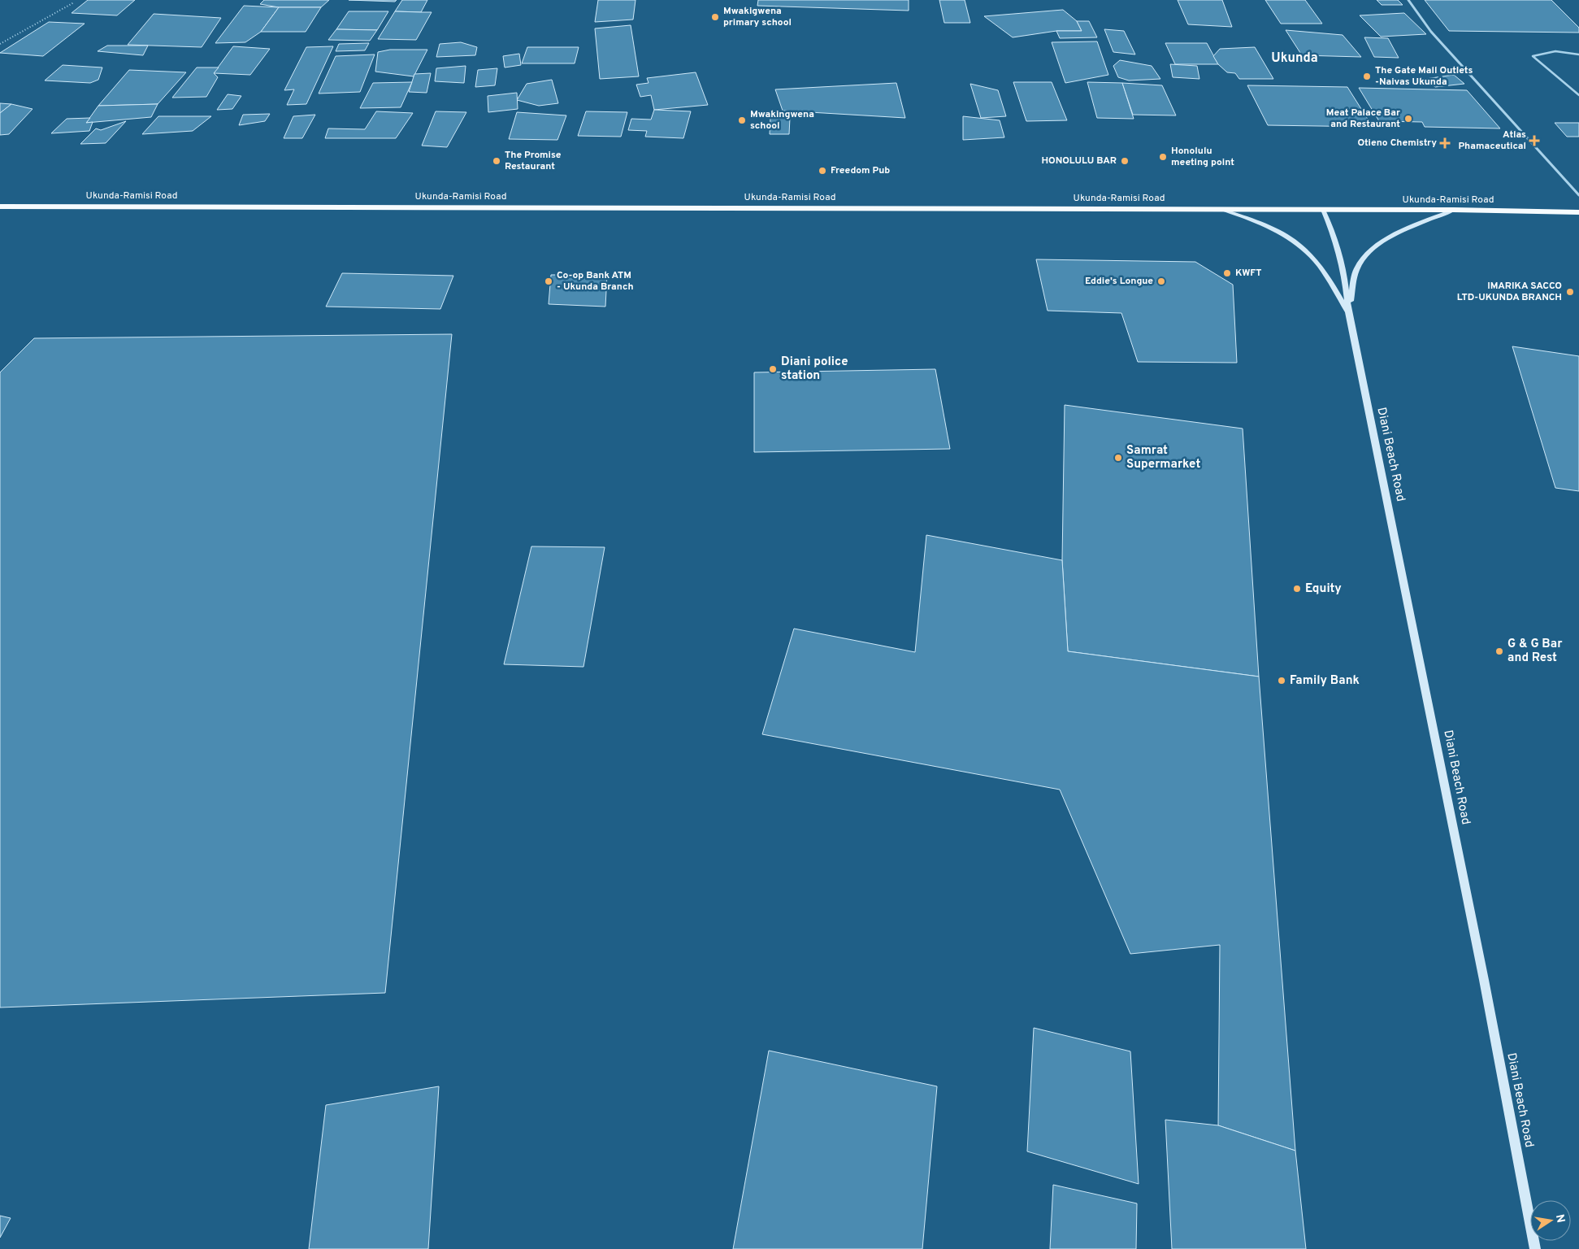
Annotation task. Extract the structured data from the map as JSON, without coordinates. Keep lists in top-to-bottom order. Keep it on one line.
{"streets":{"highway":["Ukunda-Ramisi Road"],"main road":["Diani Beach Road"]},"crossings":[["Ukunda-Ramisi Road","Diani Beach Road"]],"districts":["Ukunda"],"places":{"other":["Mwakigwena primary school","The Gate Mall Outlets -Naivas Ukunda","Meat Palace Bar and Restaurant","Mwakingwena school","Honolulu meeting point","The Promise Restaurant","HONOLULU BAR","Freedom Pub","KWFT","Co-op Bank ATM - Ukunda Branch","Eddie's Longue","IMARIKA SACCO LTD-UKUNDA BRANCH","Diani police station","Samrat Supermarket","Equity","G & G Bar and Rest","Family Bank"],"health":["Atlas Phamaceutical","Otieno Chemistry"]},"north":"right"}
